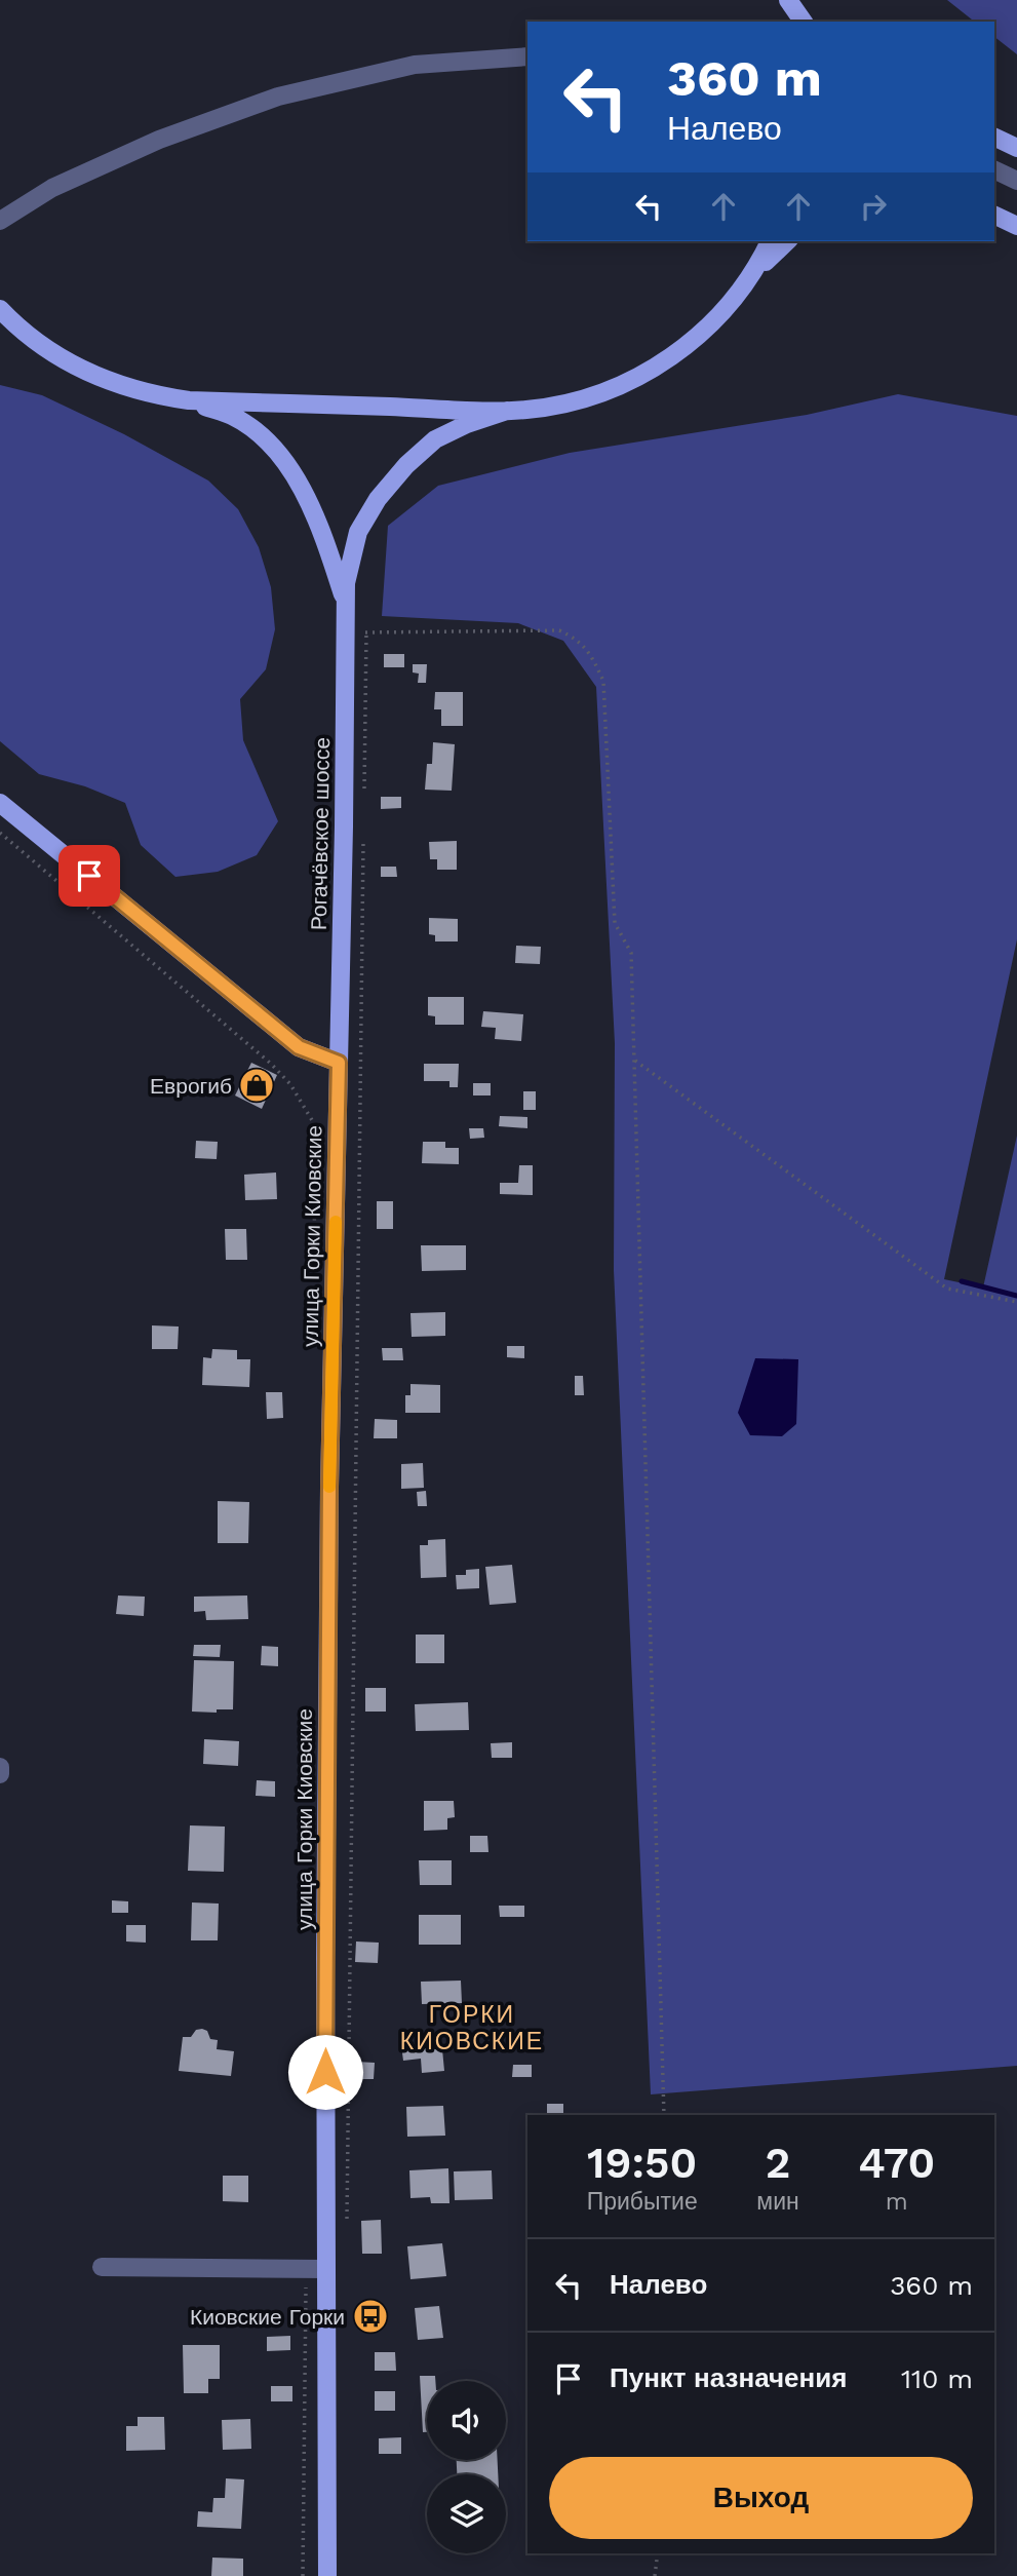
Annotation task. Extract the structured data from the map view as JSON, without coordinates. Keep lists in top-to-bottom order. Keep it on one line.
{"streets":{"main road":["Рогачёвское шоссе","улица Горки Киовские"]},"crossings":[["Рогачёвское шоссе","улица Горки Киовские"]],"districts":["ГОРКИ КИОВСКИЕ"],"places":{"shop":["Еврогиб"],"bus stop":["Киовские Горки"]},"page":{"turn":["360 m","Налево"],"eta":["19:50","Прибытие","2","мин","470","m"],"list":[{"name":"Налево","value":"360 m"},{"name":"Пункт назначения","value":"110 m"}],"buttons":"Выход"}}
